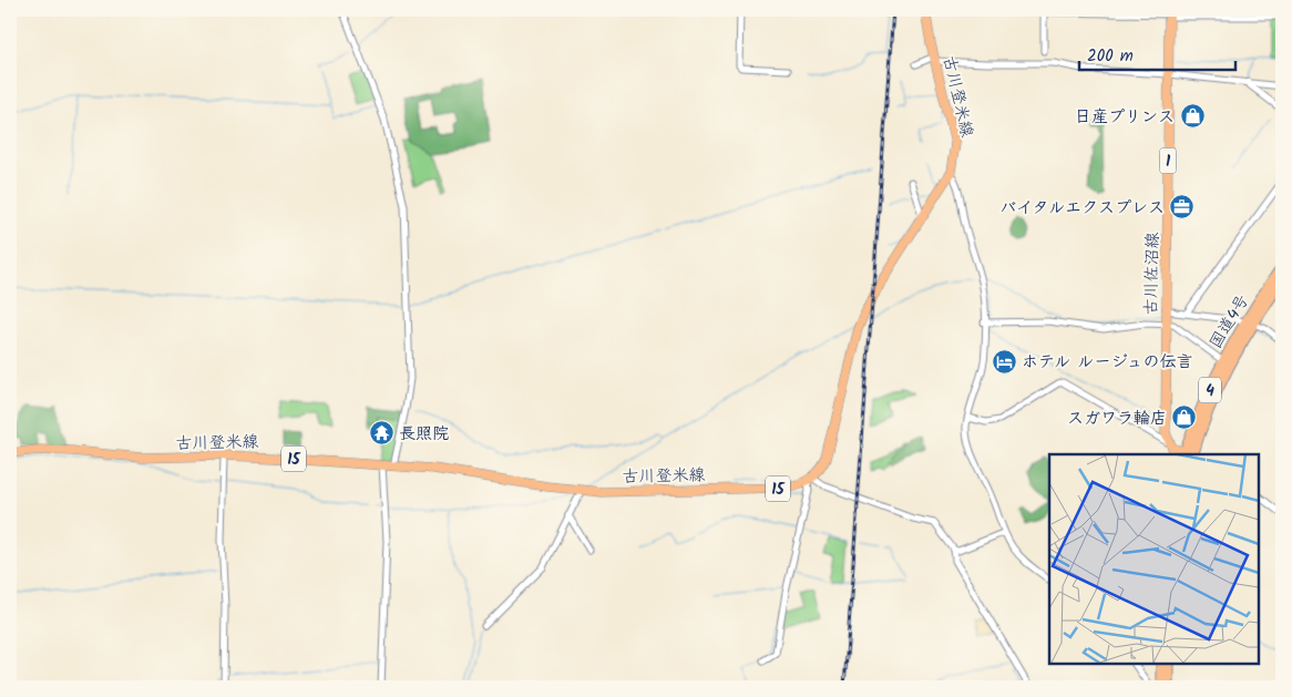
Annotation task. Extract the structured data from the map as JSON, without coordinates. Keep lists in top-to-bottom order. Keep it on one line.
{"streets":{"highway":["国道4号","4"],"main road":["古川登米線","1","古川佐沼線","15"]},"places":{"shop":["日産プリンス","スガワラ輪店"],"office":["バイタルエクスプレス"],"hotel":["ホテル ルージュの伝言"],"temple":["長照院"]},"scale_bar":"200 m"}
